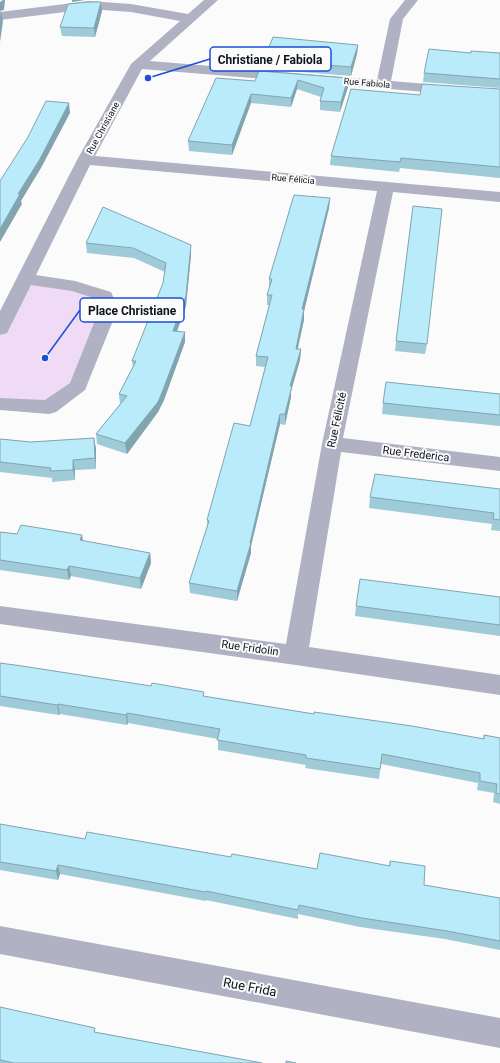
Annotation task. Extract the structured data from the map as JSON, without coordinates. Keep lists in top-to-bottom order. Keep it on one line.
{"streets":{"street":["Rue Fabiola","Rue Christiane","Rue Félicia","Rue Félicité","Rue Frederica","Rue Fridolin","Rue Frida"]},"crossings":[["Rue Fabiola","Rue Christiane"],["Rue Christiane","Rue Félicia"],["Rue Félicia","Rue Félicité"],["Rue Félicité","Rue Frederica"],["Rue Félicité","Rue Fridolin"]],"places":["Christiane / Fabiola","Place Christiane"]}
